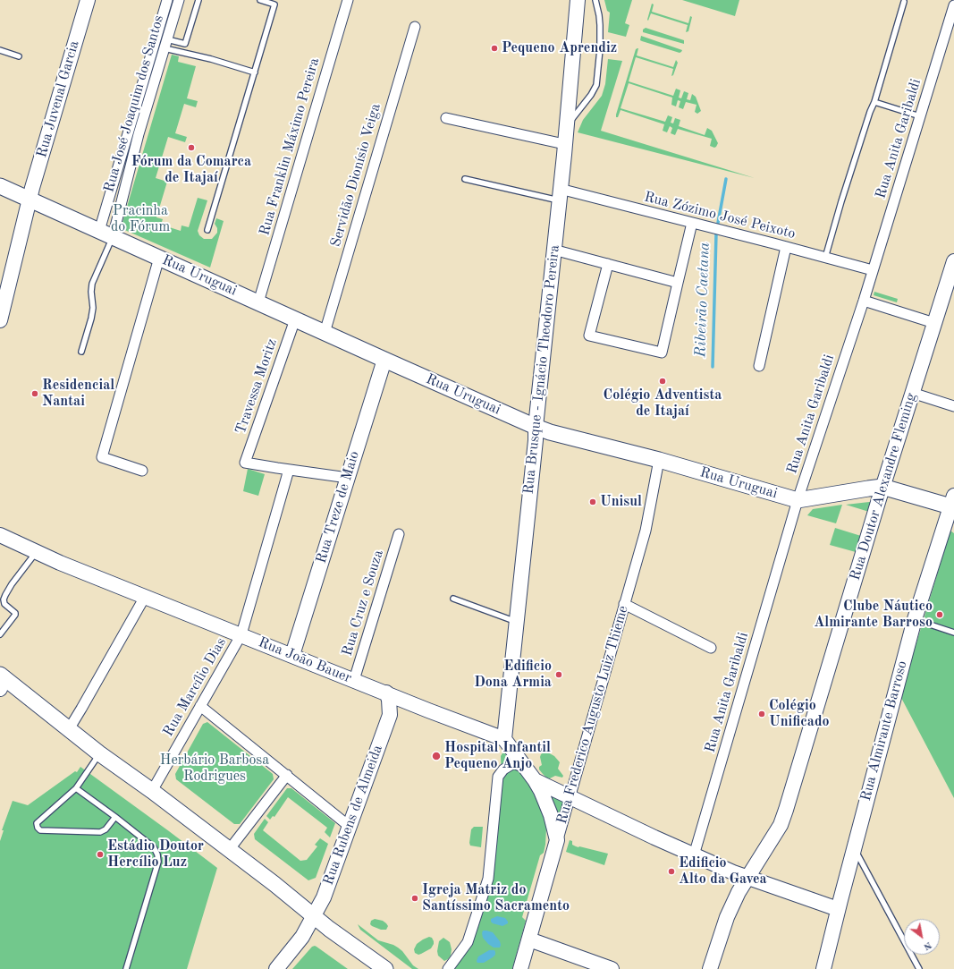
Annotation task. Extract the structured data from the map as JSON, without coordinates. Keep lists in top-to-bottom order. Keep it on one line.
{"streets":{"main road":["Rua Uruguai"],"street":["Rua Juvenal Garcia","Rua José Joaquim dos Santos","Rua Anita Garibaldi","Rua Franklin Máximo Pereira","Servidão Dionísio Veiga","Rua Zózimo José Peixoto","Rua Brusque - Ignácio Theodoro Pereira","Travessa Moritz","Rua Doutor Alexandre Fleming","Rua Treze de Maio","Rua Cruz e Souza","Rua João Bauer","Rua Marcílio Dias","Rua Frederico Augusto Luiz Thieme","Rua Almirante Barroso","Rua Rubens de Almeida"]},"crossings":[["Rua Juvenal Garcia","Rua Uruguai"],["Rua José Joaquim dos Santos","Rua Uruguai"],["Rua Anita Garibaldi","Rua Zózimo José Peixoto"],["Rua Anita Garibaldi","Rua Uruguai"],["Rua Franklin Máximo Pereira","Rua Uruguai"],["Servidão Dionísio Veiga","Rua Uruguai"],["Rua Zózimo José Peixoto","Rua Brusque - Ignácio Theodoro Pereira"],["Rua Uruguai","Rua Brusque - Ignácio Theodoro Pereira"],["Rua Uruguai","Travessa Moritz"],["Rua Uruguai","Rua Doutor Alexandre Fleming"],["Rua Uruguai","Rua Treze de Maio"],["Rua Uruguai","Rua Frederico Augusto Luiz Thieme"],["Rua Uruguai","Rua Almirante Barroso"],["Rua Brusque - Ignácio Theodoro Pereira","Rua João Bauer"],["Travessa Moritz","Rua Marcílio Dias"],["Rua Treze de Maio","Rua João Bauer"],["Rua Cruz e Souza","Rua João Bauer"],["Rua João Bauer","Rua Marcílio Dias"],["Rua João Bauer","Rua Rubens de Almeida"]],"water":["Ribeirão Caetana"],"parks":["Pracinha do Fórum","Herbário Barbosa Rodrigues"],"places":["Pequeno Aprendiz","Fórum da Comarca de Itajaí","Colégio Adventista de Itajaí","Residencial Nantai","Unisul","Clube Náutico Almirante Barroso","Edificio Dona Armia","Colégio Unificado","Hospital Infantil Pequeno Anjo","Estádio Doutor Hercílio Luz","Edificio Alto da Gavea","Igreja Matriz do Santíssimo Sacramento"],"north":"bottom right"}
